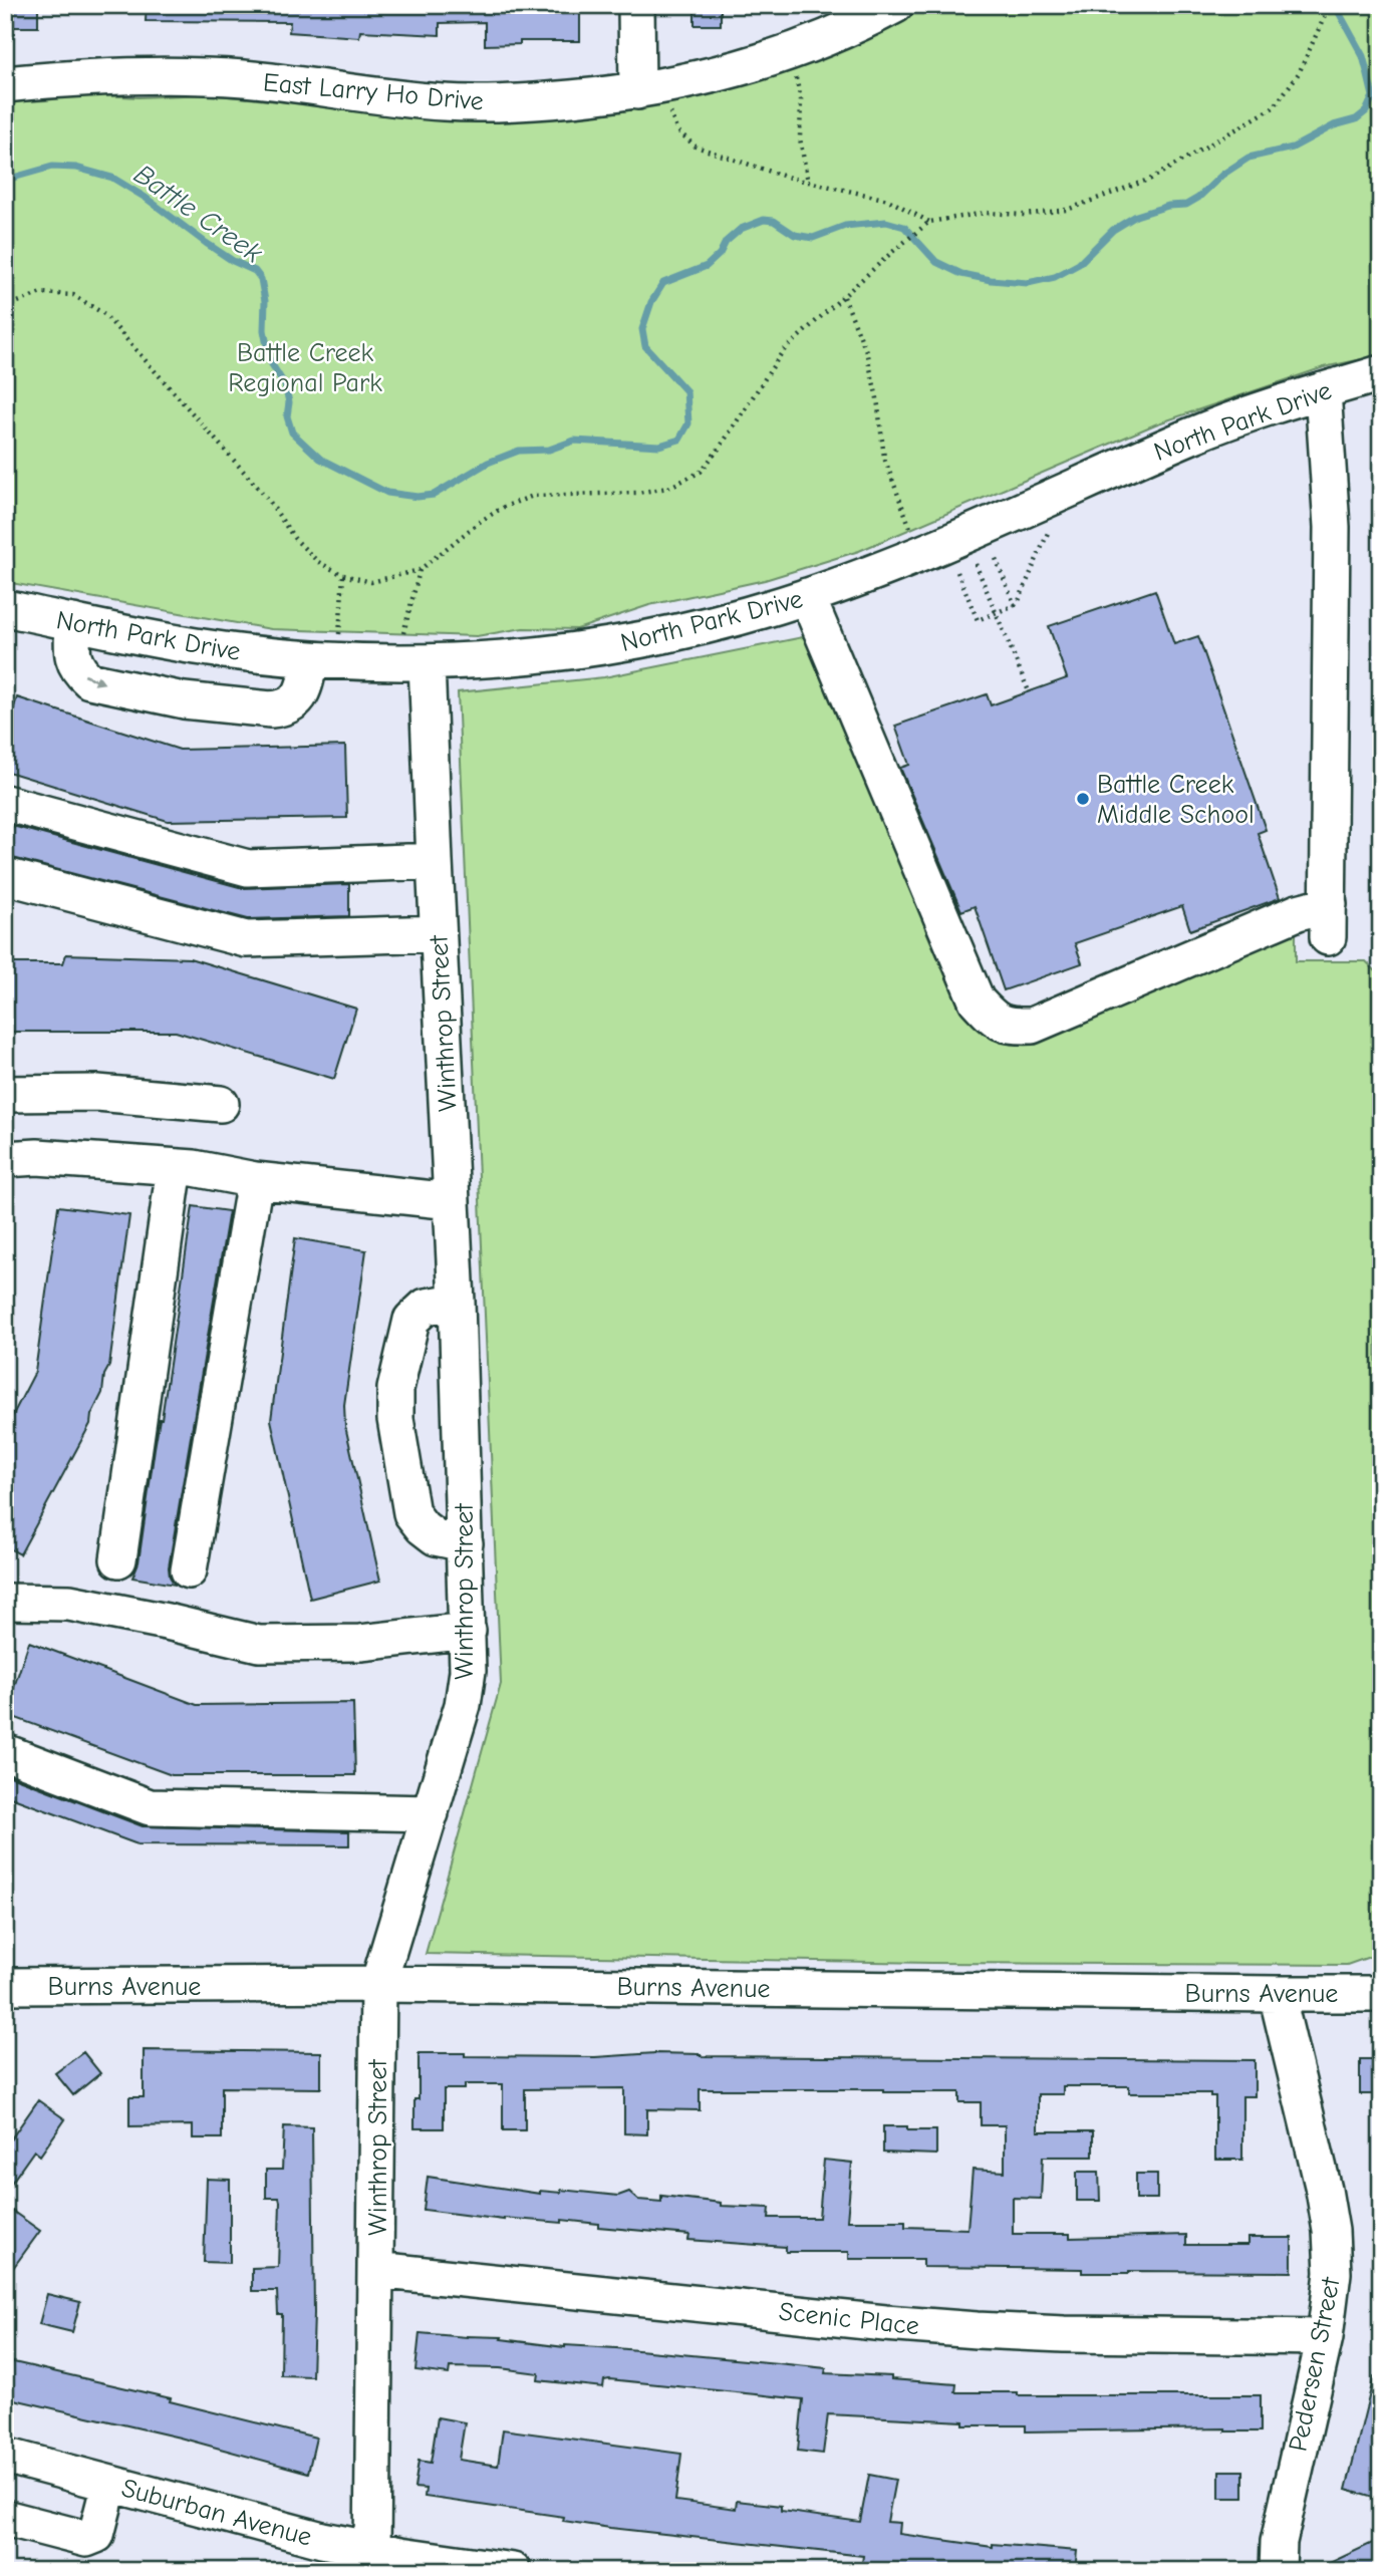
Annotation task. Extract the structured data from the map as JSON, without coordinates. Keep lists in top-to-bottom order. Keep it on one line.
{"streets":{"street":["East Larry Ho Drive","North Park Drive","Winthrop Street","Burns Avenue","Scenic Place","Pedersen Street","Suburban Avenue"]},"crossings":[["North Park Drive","Winthrop Street"],["Winthrop Street","Burns Avenue"],["Winthrop Street","Scenic Place"],["Winthrop Street","Suburban Avenue"],["Burns Avenue","Pedersen Street"],["Scenic Place","Pedersen Street"]],"water":["Battle Creek"],"parks":["Battle Creek Regional Park"],"places":["Battle Creek Middle School"]}
